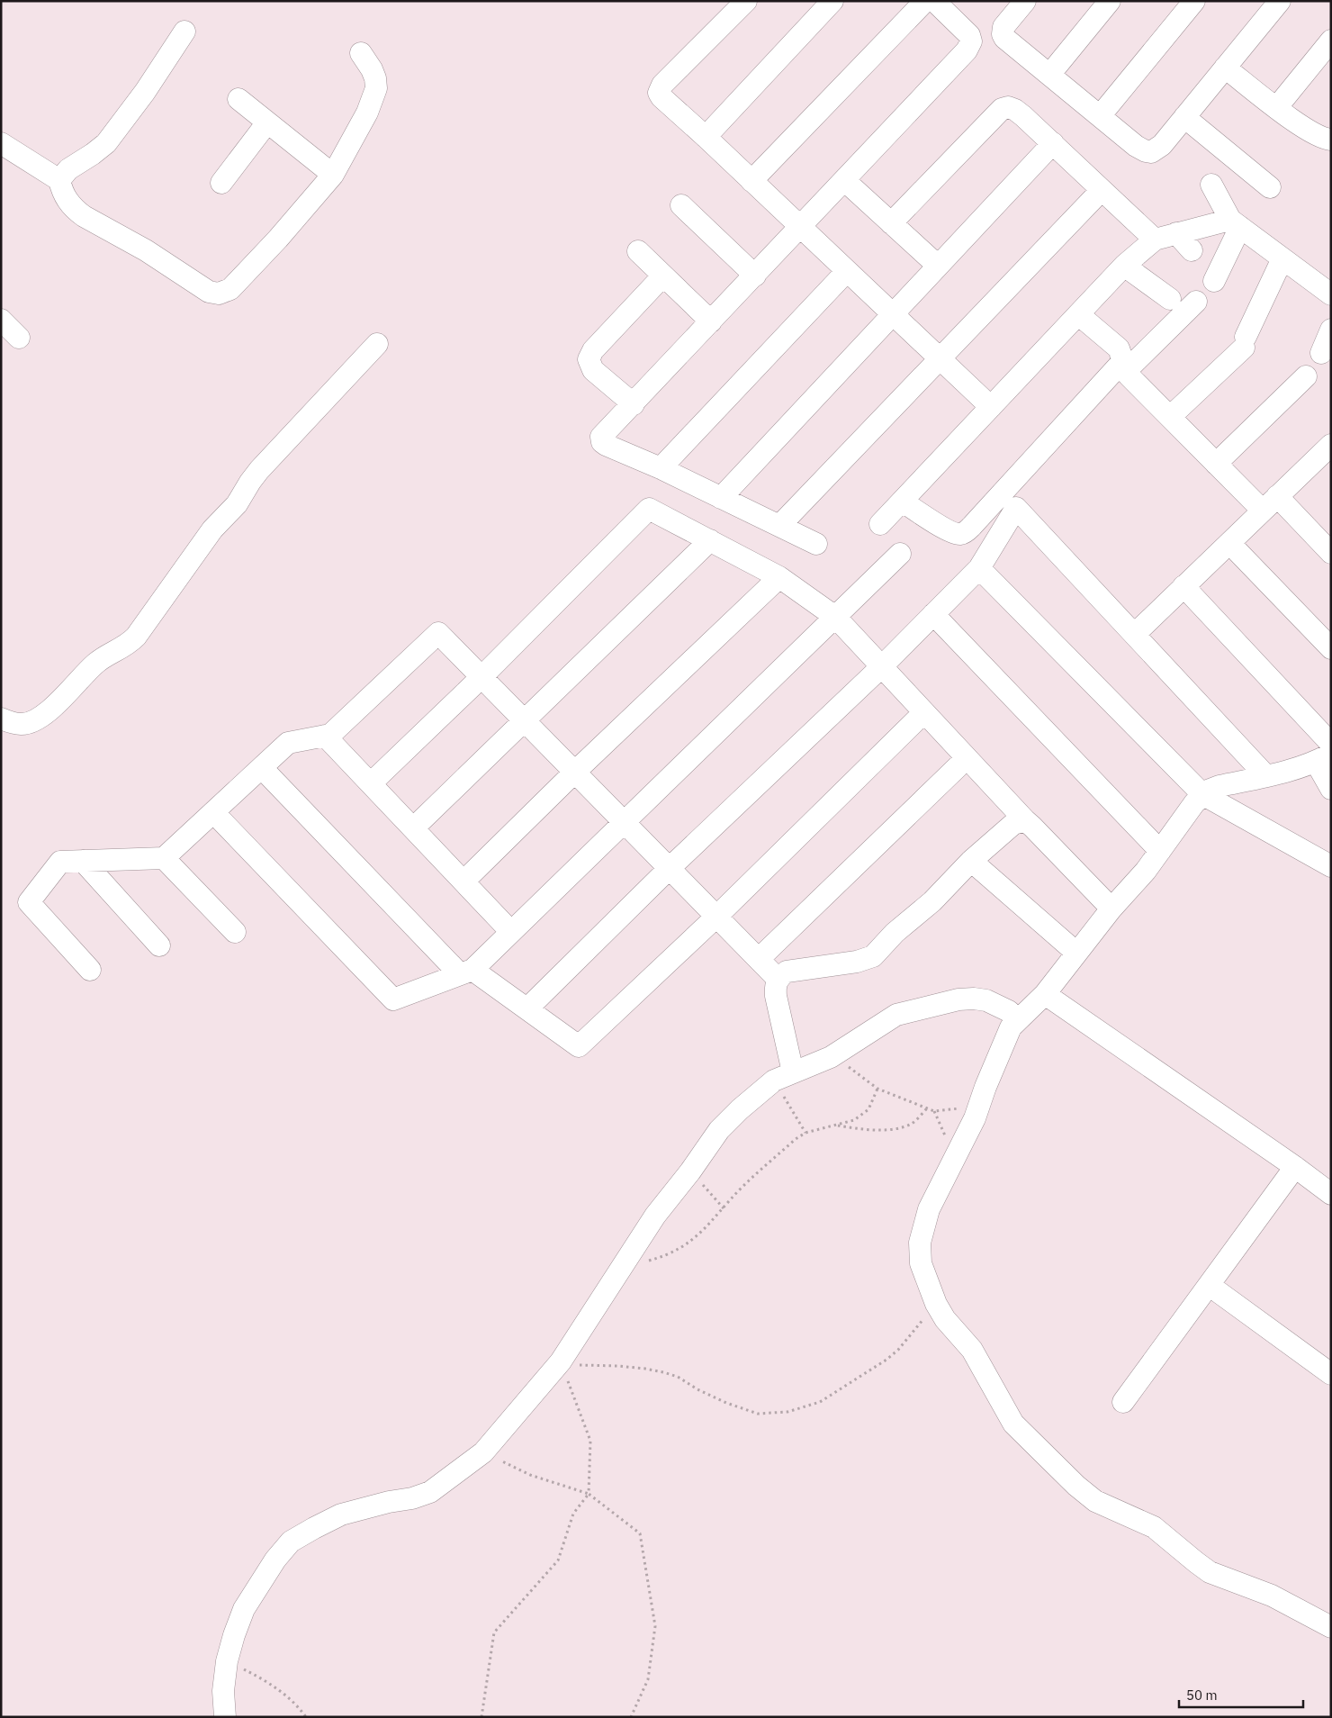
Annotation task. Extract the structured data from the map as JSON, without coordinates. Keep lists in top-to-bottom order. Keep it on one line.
{"scale_bar":"50 m"}
